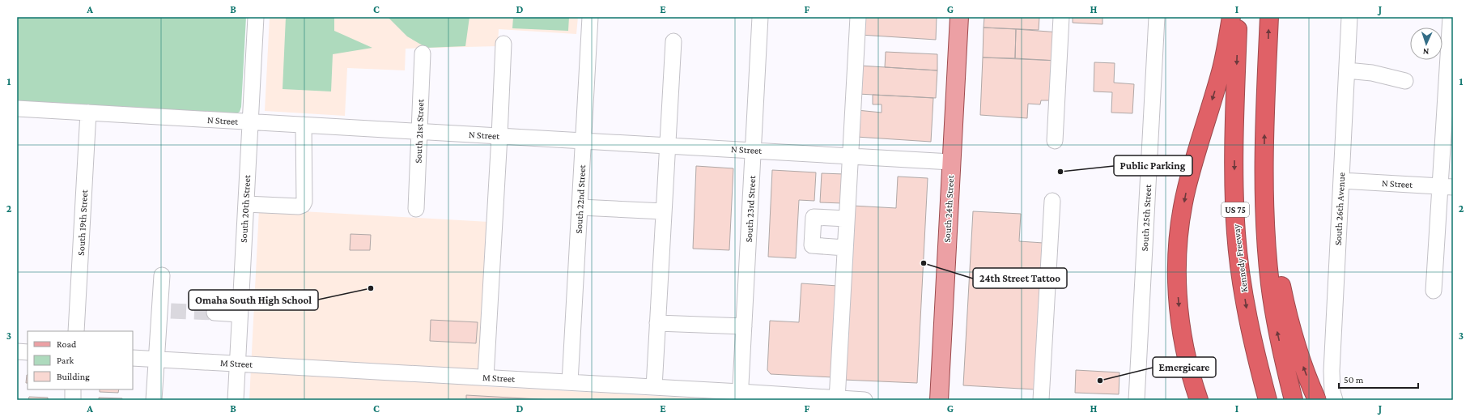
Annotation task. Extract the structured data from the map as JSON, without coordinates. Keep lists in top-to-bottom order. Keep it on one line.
{"streets":{"highway":["US 75","Kennedy Freeway"],"main road":["South 24th Street"],"street":["N Street","South 21st Street","South 22nd Street","South 20th Street","South 23rd Street","South 26th Avenue","South 25th Street","South 19th Street","M Street"]},"crossings":[["N Street","South 21st Street"],["N Street","South 22nd Street"],["N Street","South 20th Street"],["N Street","South 23rd Street"],["N Street","South 24th Street"],["N Street","South 26th Avenue"],["N Street","South 19th Street"],["South 22nd Street","M Street"],["South 20th Street","M Street"],["South 23rd Street","M Street"]],"places":["Public Parking","24th Street Tattoo","Omaha South High School","Emergicare"],"legend":["Road","Park","Building"],"scale_bar":"50 m","north":"bottom","grid":{"columns":["A","B","C","D","E","F","G","H","I","J"],"rows":["1","2","3"]}}
